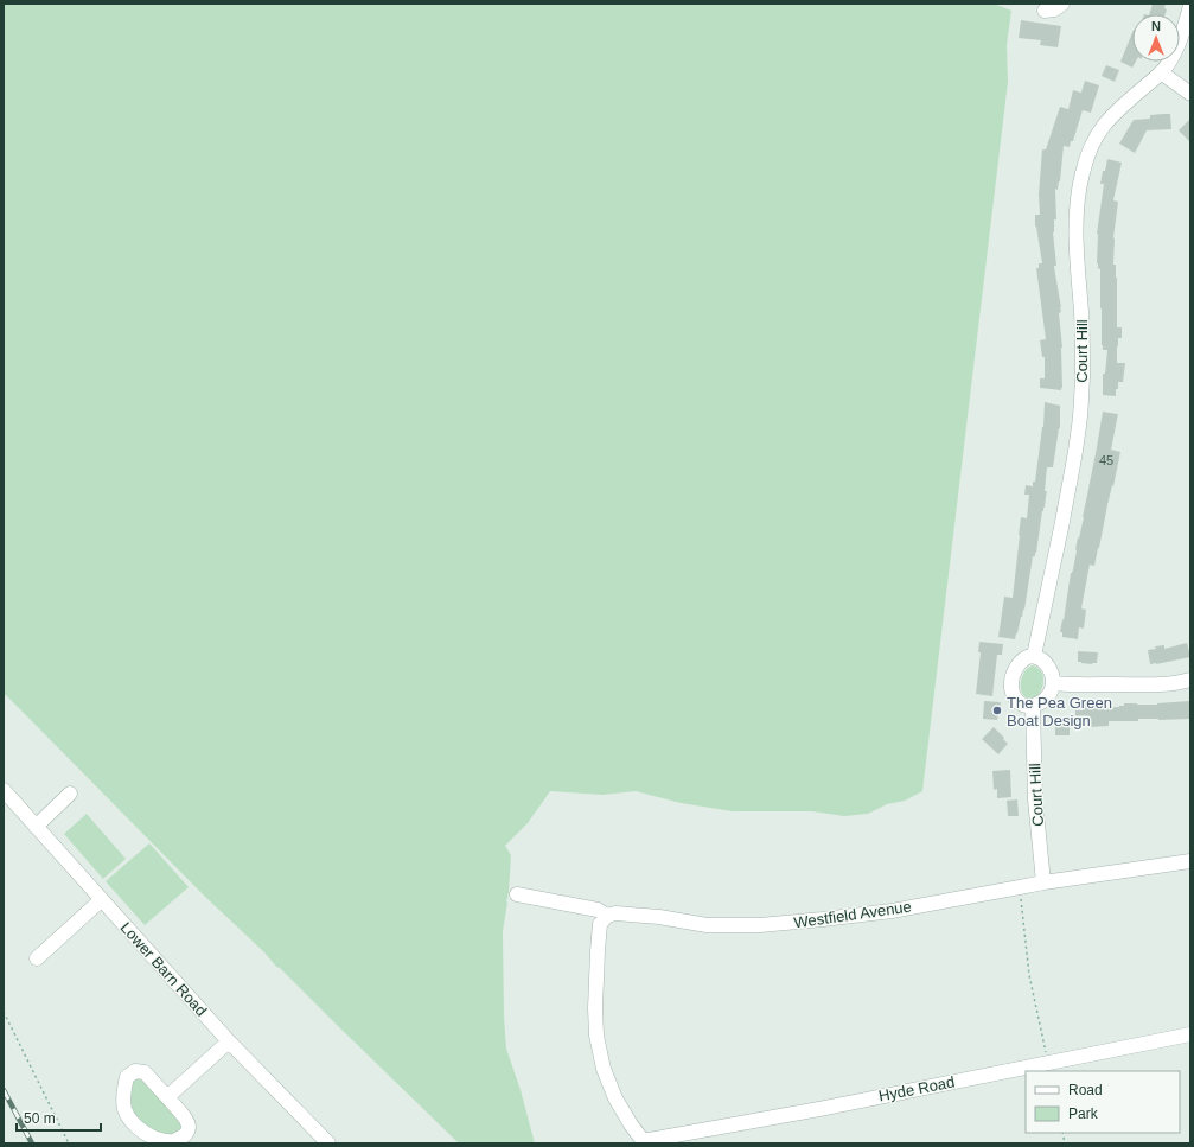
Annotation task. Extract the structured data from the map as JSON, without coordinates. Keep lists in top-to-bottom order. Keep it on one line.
{"streets":{"street":["Court Hill","Westfield Avenue","Lower Barn Road","Hyde Road"]},"crossings":[["Court Hill","Westfield Avenue"]],"places":["The Pea Green Boat Design"],"house_numbers":["45"],"legend":["Road","Park"],"scale_bar":"50 m","north":"top"}
